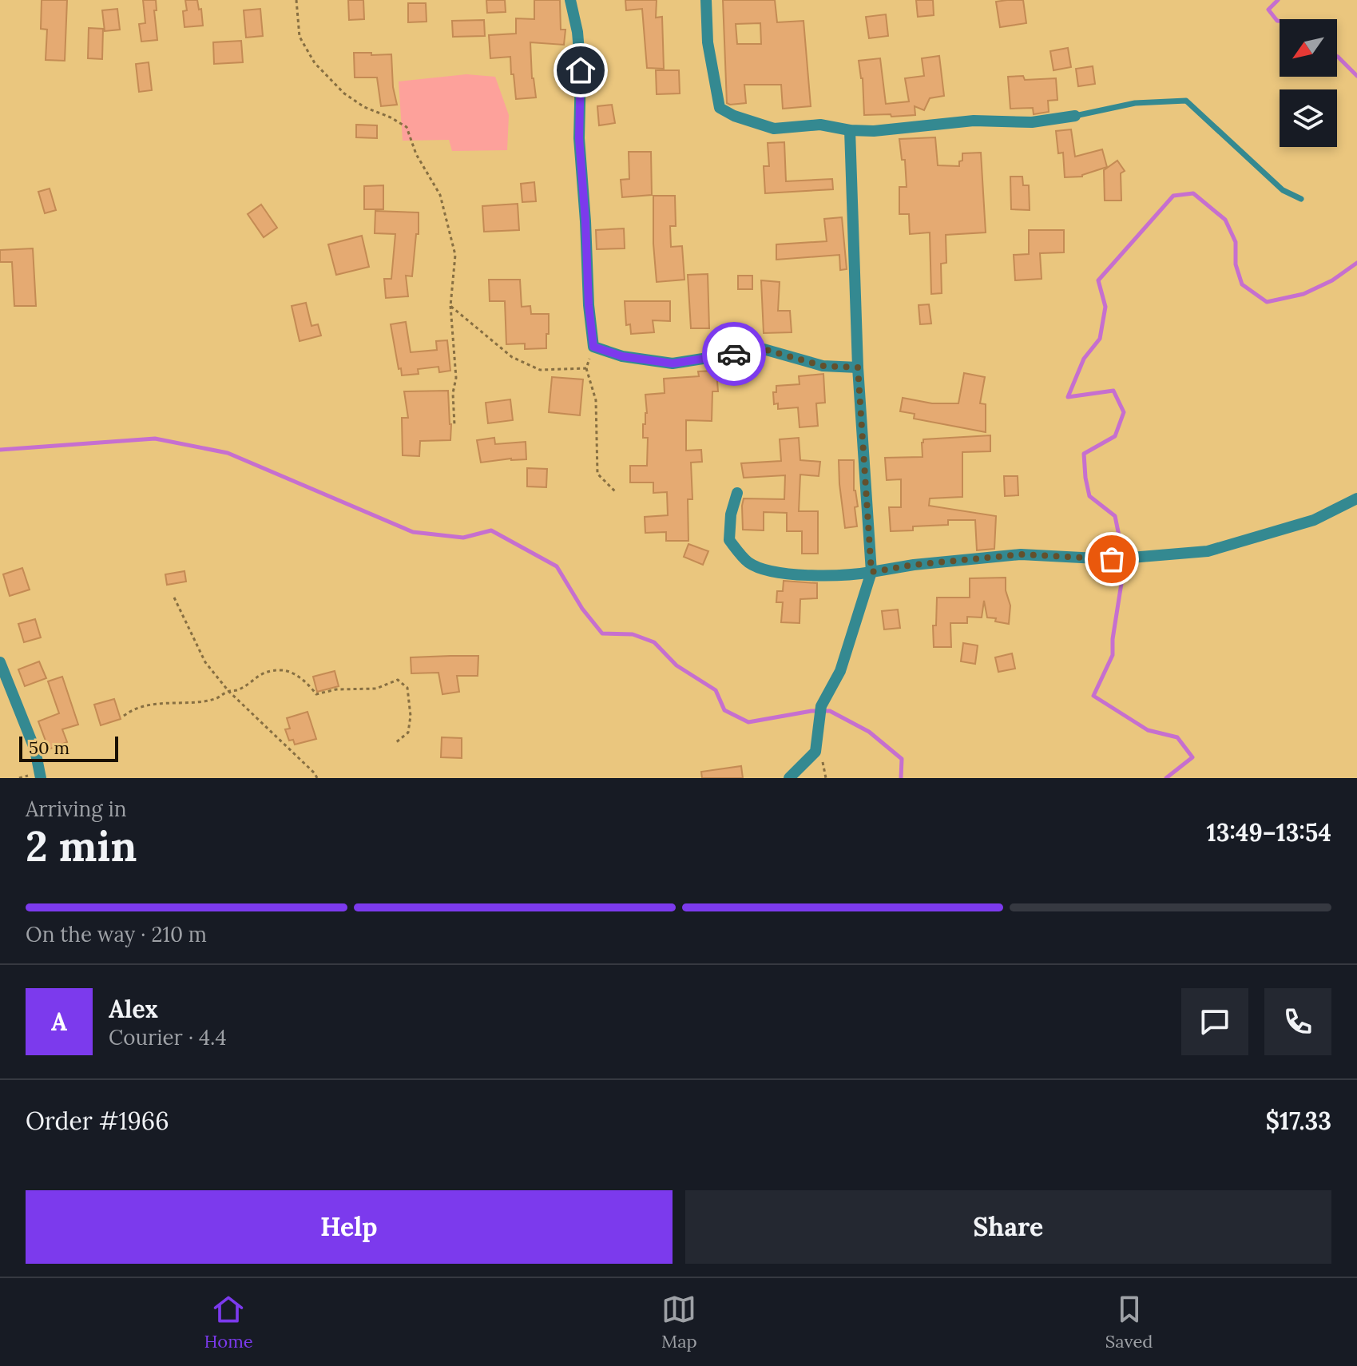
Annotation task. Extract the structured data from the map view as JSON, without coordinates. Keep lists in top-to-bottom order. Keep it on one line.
{"scale_bar":"50 m","north":"bottom left","page":{"scale":"50 m","heading":["2 min","Arriving in","13:49–13:54"],"panel":["Alex","Courier · 4.4","Order #1966","$17.33"],"bar":"On the way · 210 m","round":"A","buttons":["Help","Share"],"tabs":["Home","Map","Saved"]}}
